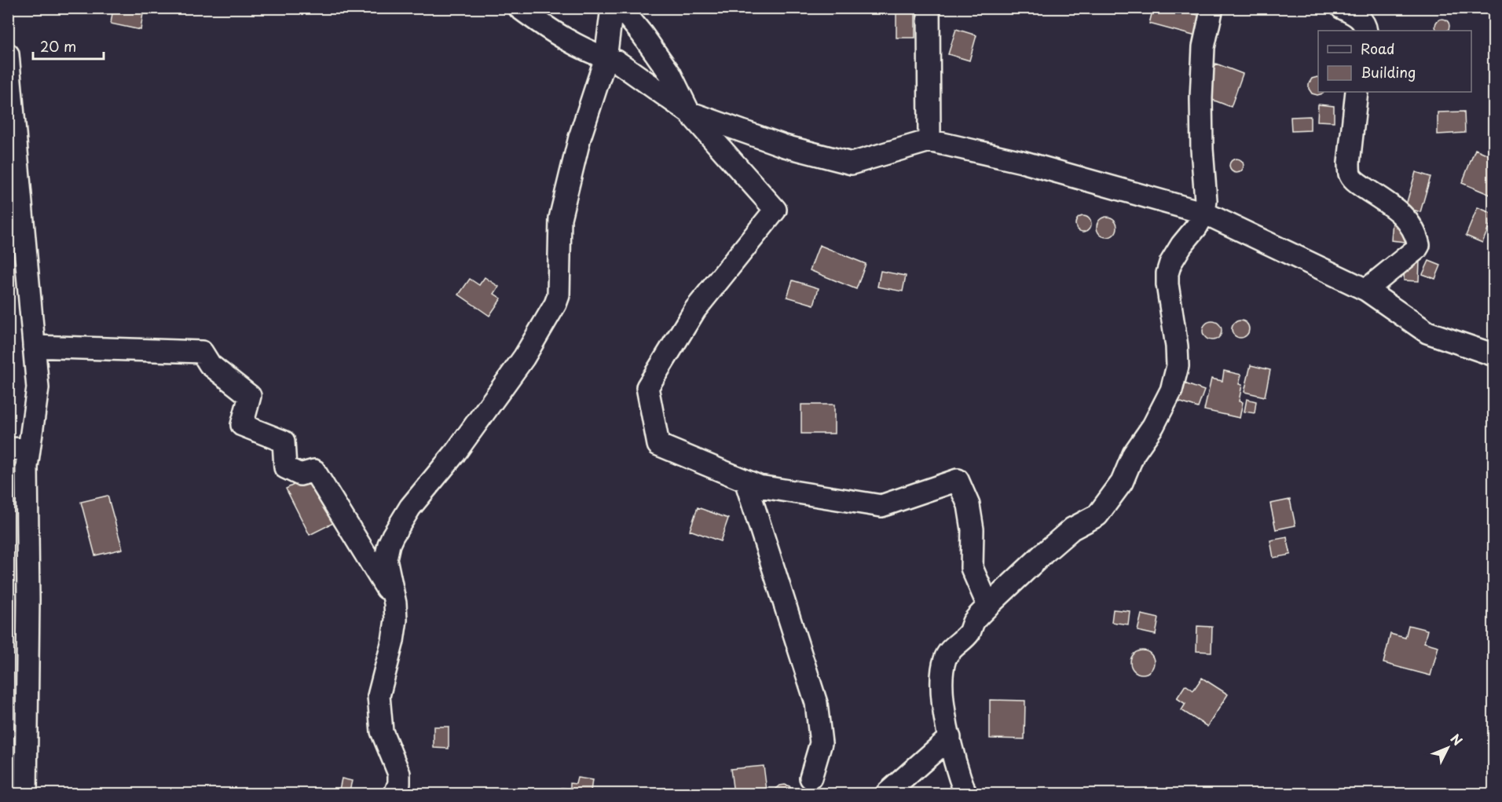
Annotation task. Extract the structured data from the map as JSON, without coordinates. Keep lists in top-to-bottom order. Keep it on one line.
{"legend":["Road","Building"],"scale_bar":"20 m","north":"top right"}
